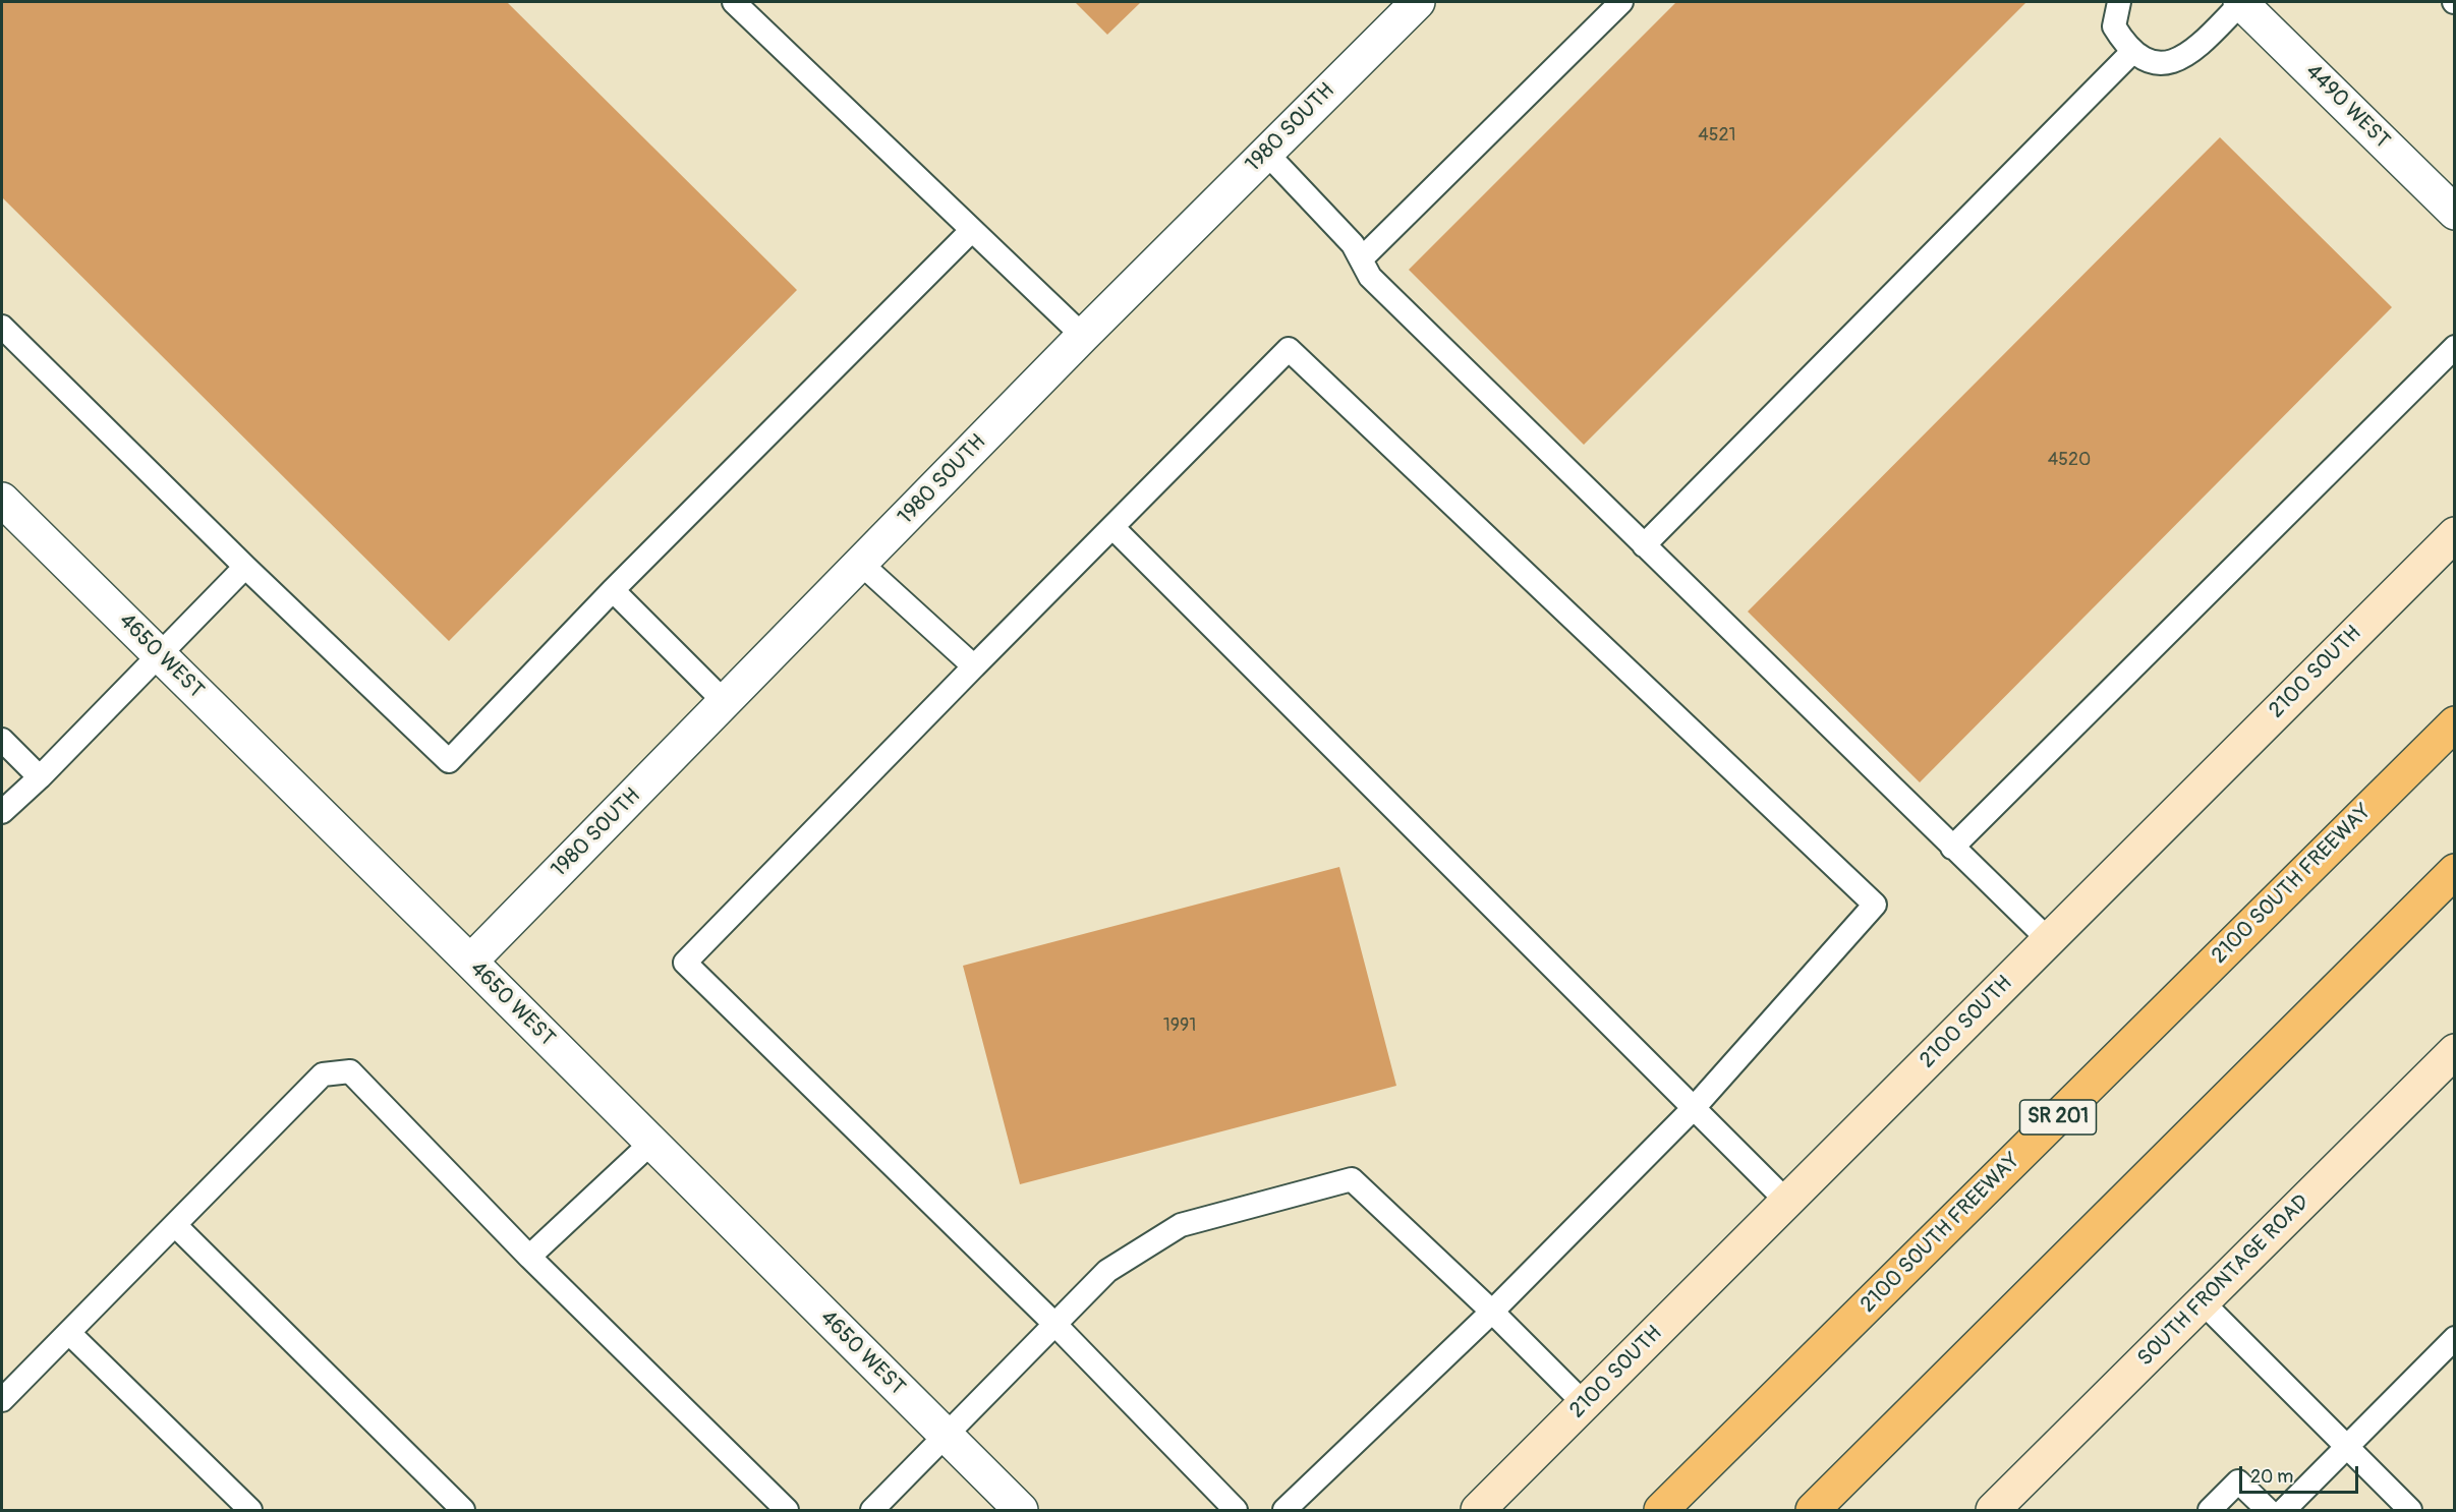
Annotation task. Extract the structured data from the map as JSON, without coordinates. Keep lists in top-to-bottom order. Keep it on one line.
{"streets":{"highway":["2100 SOUTH FREEWAY","SR 201"],"street":["4490 WEST","1980 SOUTH","4650 WEST","2100 SOUTH","SOUTH FRONTAGE ROAD"]},"crossings":[["1980 SOUTH","4650 WEST"]],"house_numbers":["4521","4520","1991"],"scale_bar":"20 m"}
